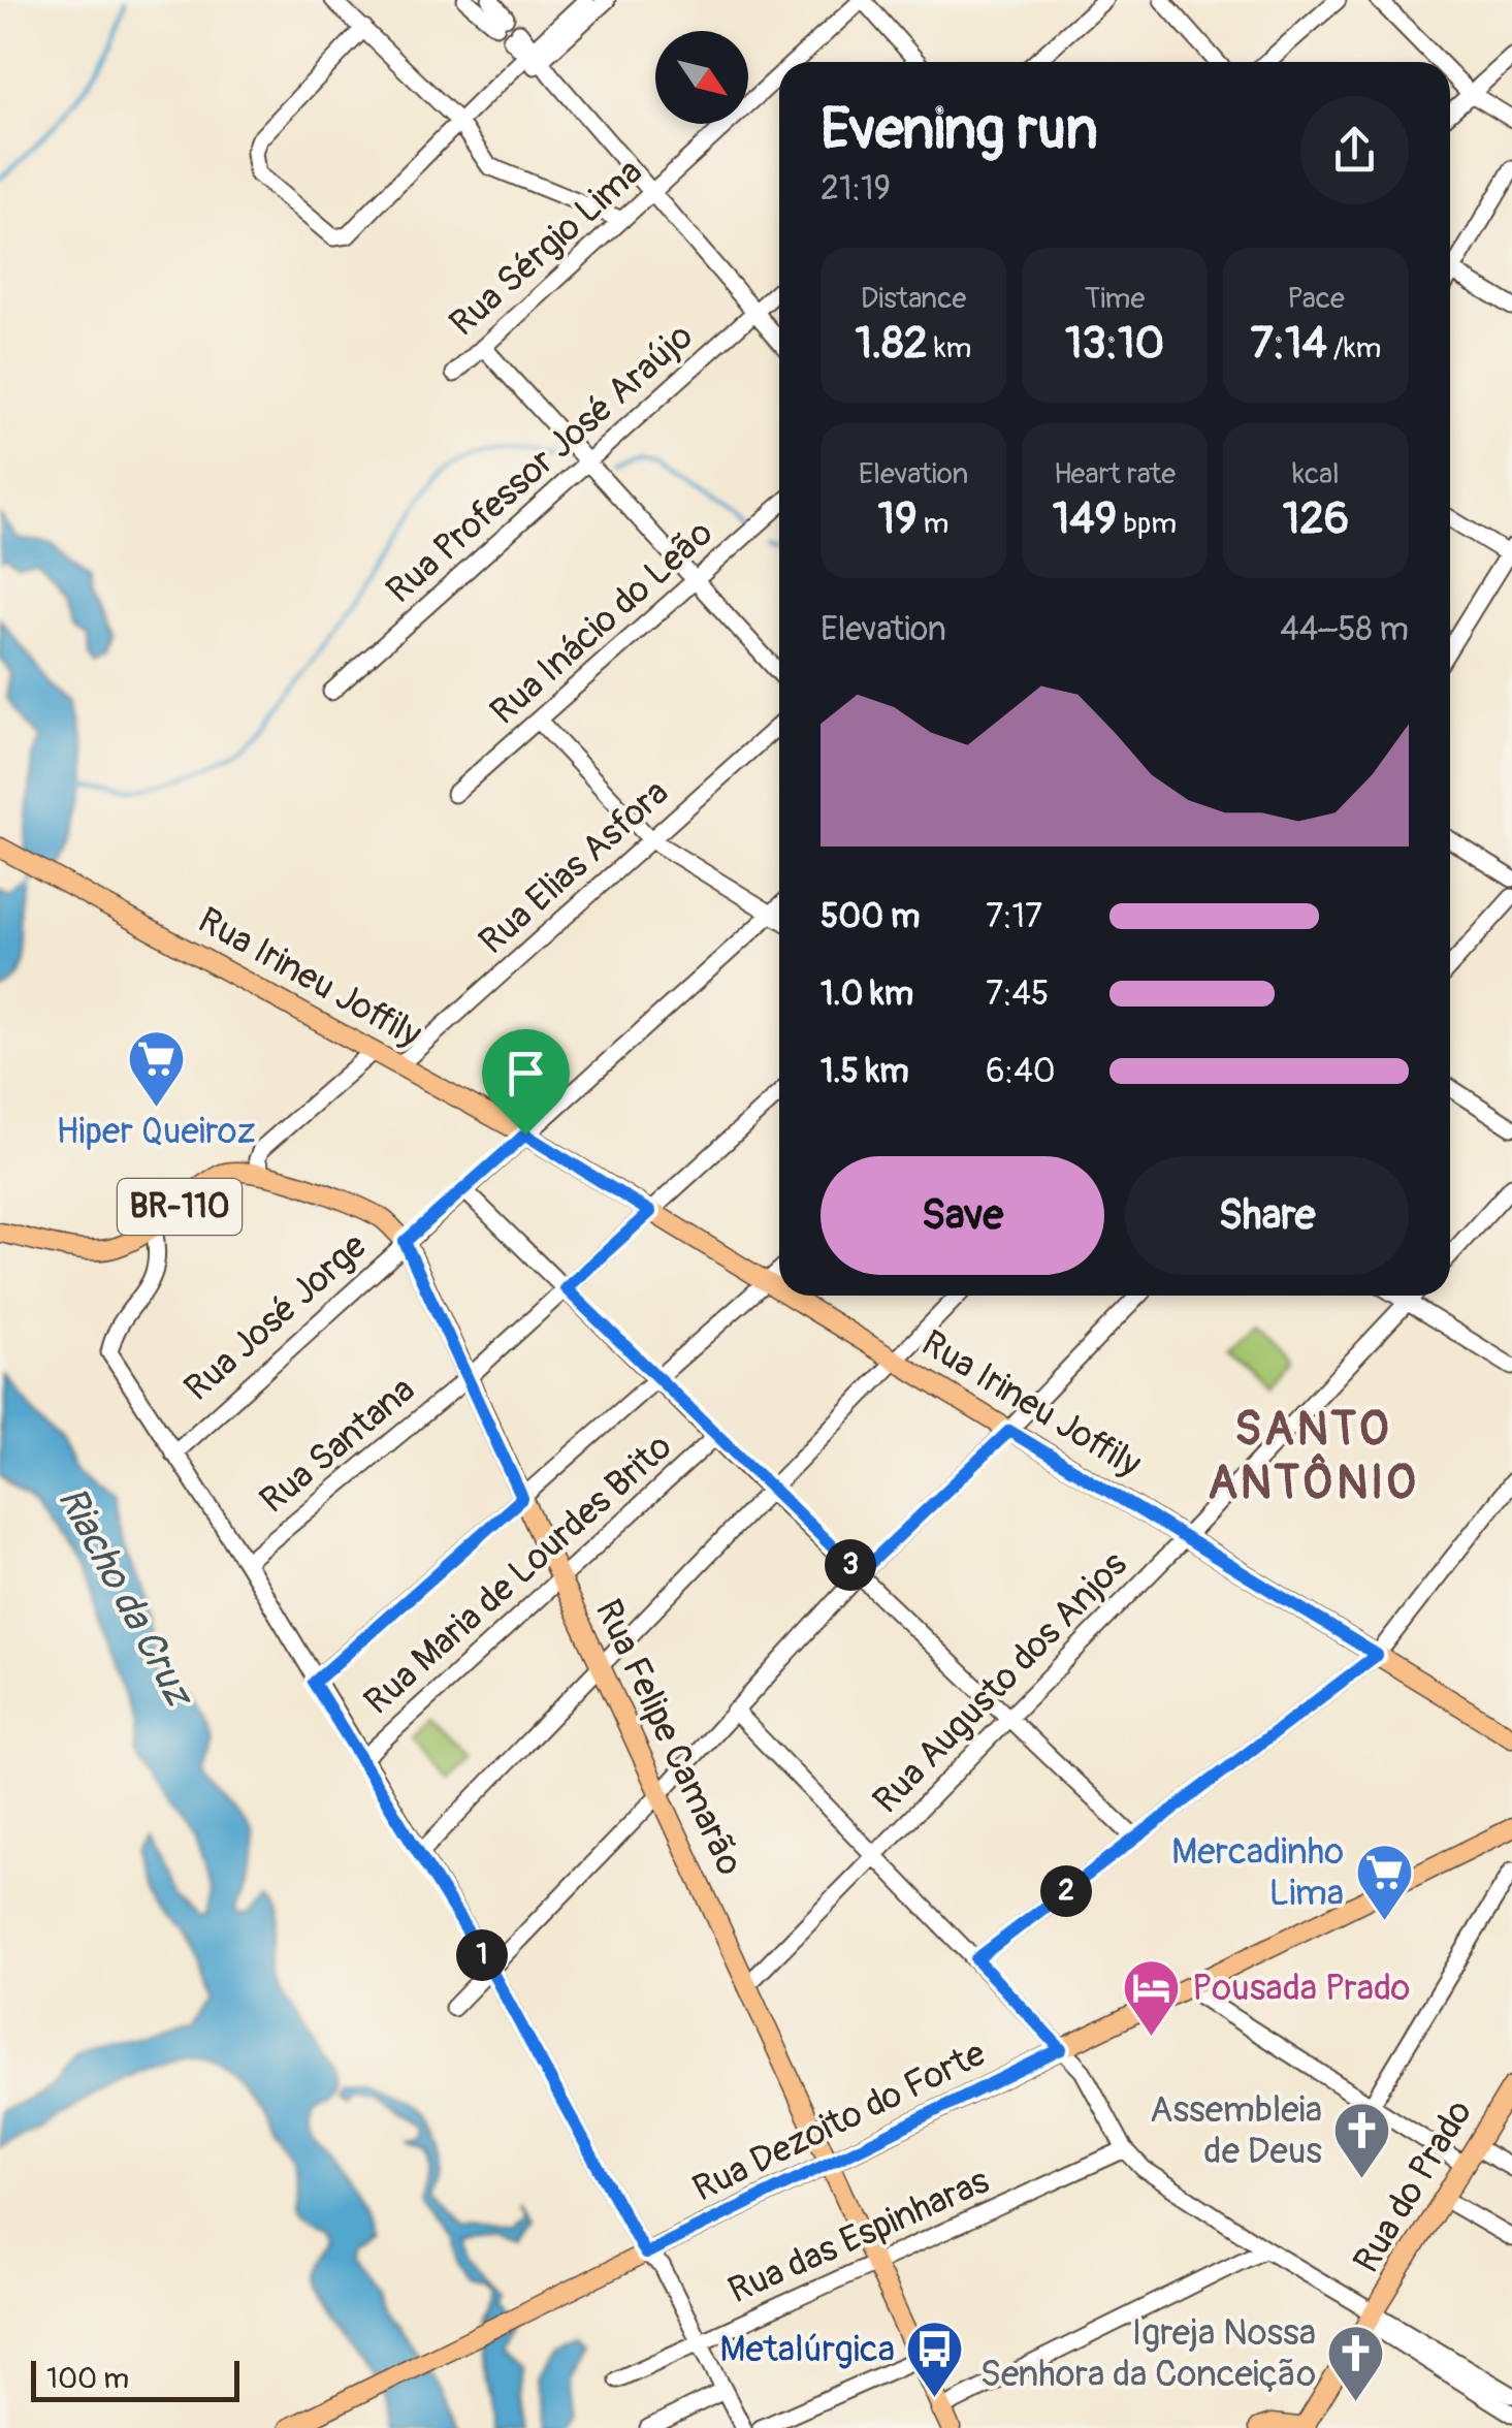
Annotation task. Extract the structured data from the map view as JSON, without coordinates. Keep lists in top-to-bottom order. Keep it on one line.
{"streets":{"main road":["Rua Irineu Joffily","BR-110","Rua Felipe Camarão","Rua Dezoito do Forte","Rua do Prado"],"street":["Rua Sérgio Lima","Rua Professor José Araújo","Rua Inácio do Leão","Rua Elias Asfora","Rua José Jorge","Rua Santana","Rua Maria de Lourdes Brito","Rua Augusto dos Anjos","Rua das Espinharas"]},"crossings":[["Rua Elias Asfora","Rua Irineu Joffily"],["Rua Irineu Joffily","BR-110"],["Rua Irineu Joffily","Rua José Jorge"],["Rua Irineu Joffily","Rua Santana"],["Rua Irineu Joffily","Rua Augusto dos Anjos"],["BR-110","Rua Felipe Camarão"],["Rua José Jorge","Rua Felipe Camarão"],["Rua Santana","Rua Felipe Camarão"],["Rua Maria de Lourdes Brito","Rua Felipe Camarão"],["Rua Augusto dos Anjos","Rua Felipe Camarão"],["Rua Felipe Camarão","Rua Dezoito do Forte"],["Rua Felipe Camarão","Rua das Espinharas"]],"districts":["SANTO ANTÔNIO"],"water":["Riacho da Cruz"],"places":{"supermarket":["Hiper Queiroz","Mercadinho Lima"],"hotel":["Pousada Prado"],"church":["Assembleia de Deus","Igreja Nossa Senhora da Conceição"],"bus stop":["Metalúrgica"]},"scale_bar":"100 m","north":"bottom right","page":{"heading":["Evening run","21:19"],"stats":[["Distance","1.82 km"],["Time","13:10"],["Pace","7:14 /km"],["Elevation","19 m"],["Heart rate","149 bpm"],["kcal","126"]],"chart":["Elevation","44–58 m"],"list":[{"name":"500 m","note":"7:17"},{"name":"1.0 km","note":"7:45"},{"name":"1.5 km","note":"6:40"}],"buttons":["Save","Share"],"pins":["3","2","1"],"scale":"100 m"}}
